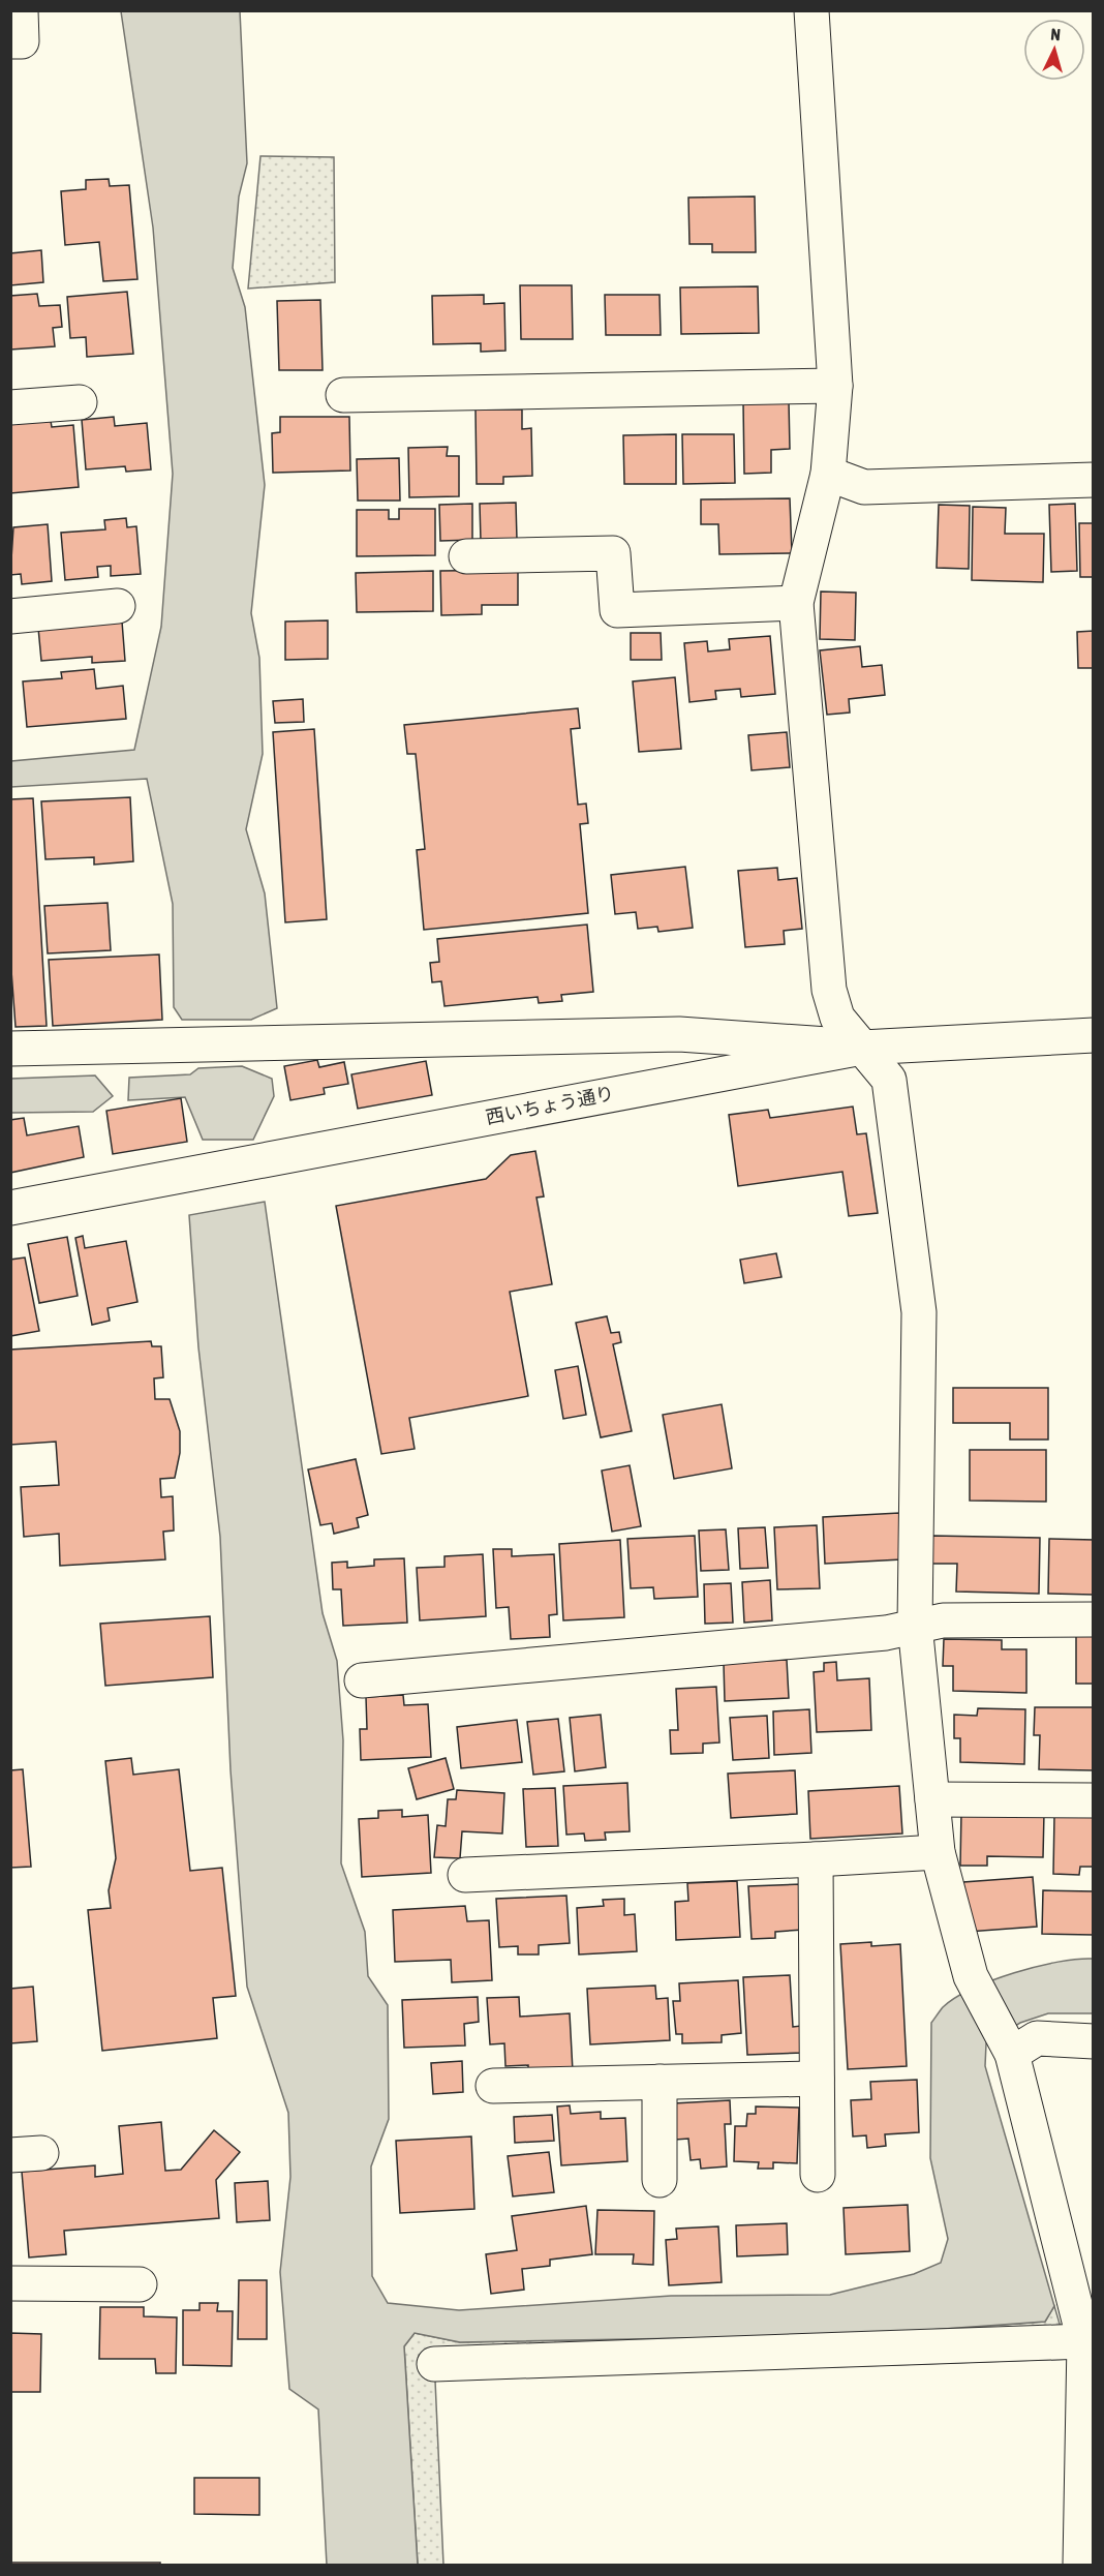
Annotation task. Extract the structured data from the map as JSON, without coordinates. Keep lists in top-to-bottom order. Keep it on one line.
{"streets":{"main road":["西いちょう通り"]},"north":"top"}
